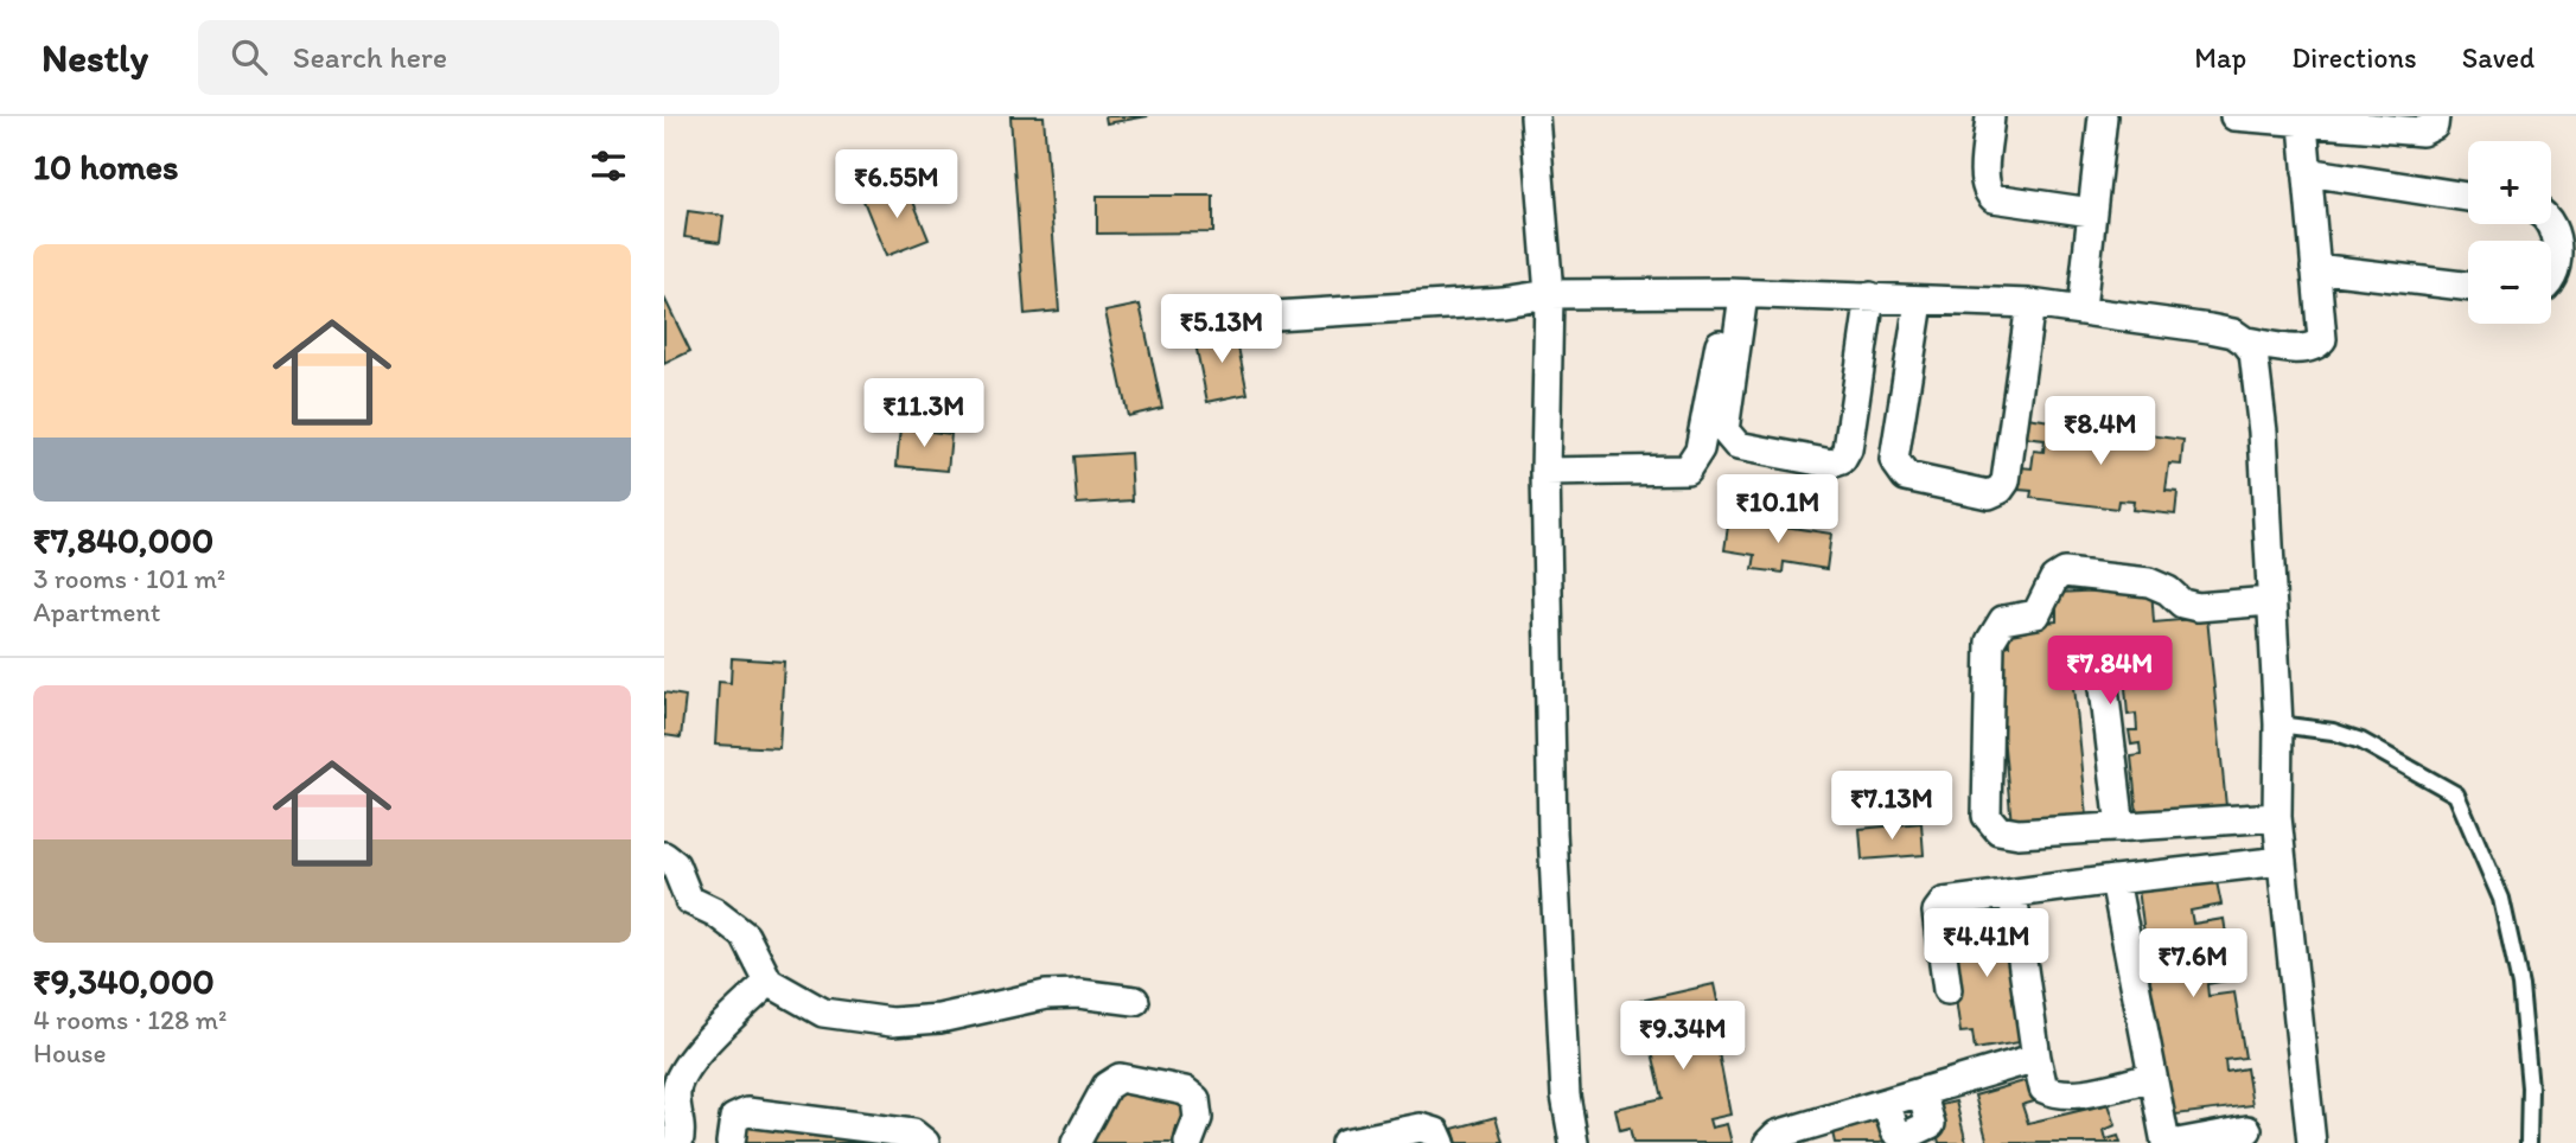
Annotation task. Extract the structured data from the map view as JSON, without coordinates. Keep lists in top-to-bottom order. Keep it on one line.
{"page":{"header":"Nestly","search":"Search here","nav":["Map","Directions","Saved"],"heading":"10 homes","map_buttons":["+","−"],"price":["₹6.55M","₹5.13M","₹11.3M","₹8.4M","₹10.1M","₹7.84M","₹7.13M","₹4.41M","₹7.6M","₹9.34M"],"list":[{"name":"₹7,840,000","note":"3 rooms · 101 m² · Apartment"},{"name":"₹9,340,000","note":"4 rooms · 128 m² · House"}]}}
